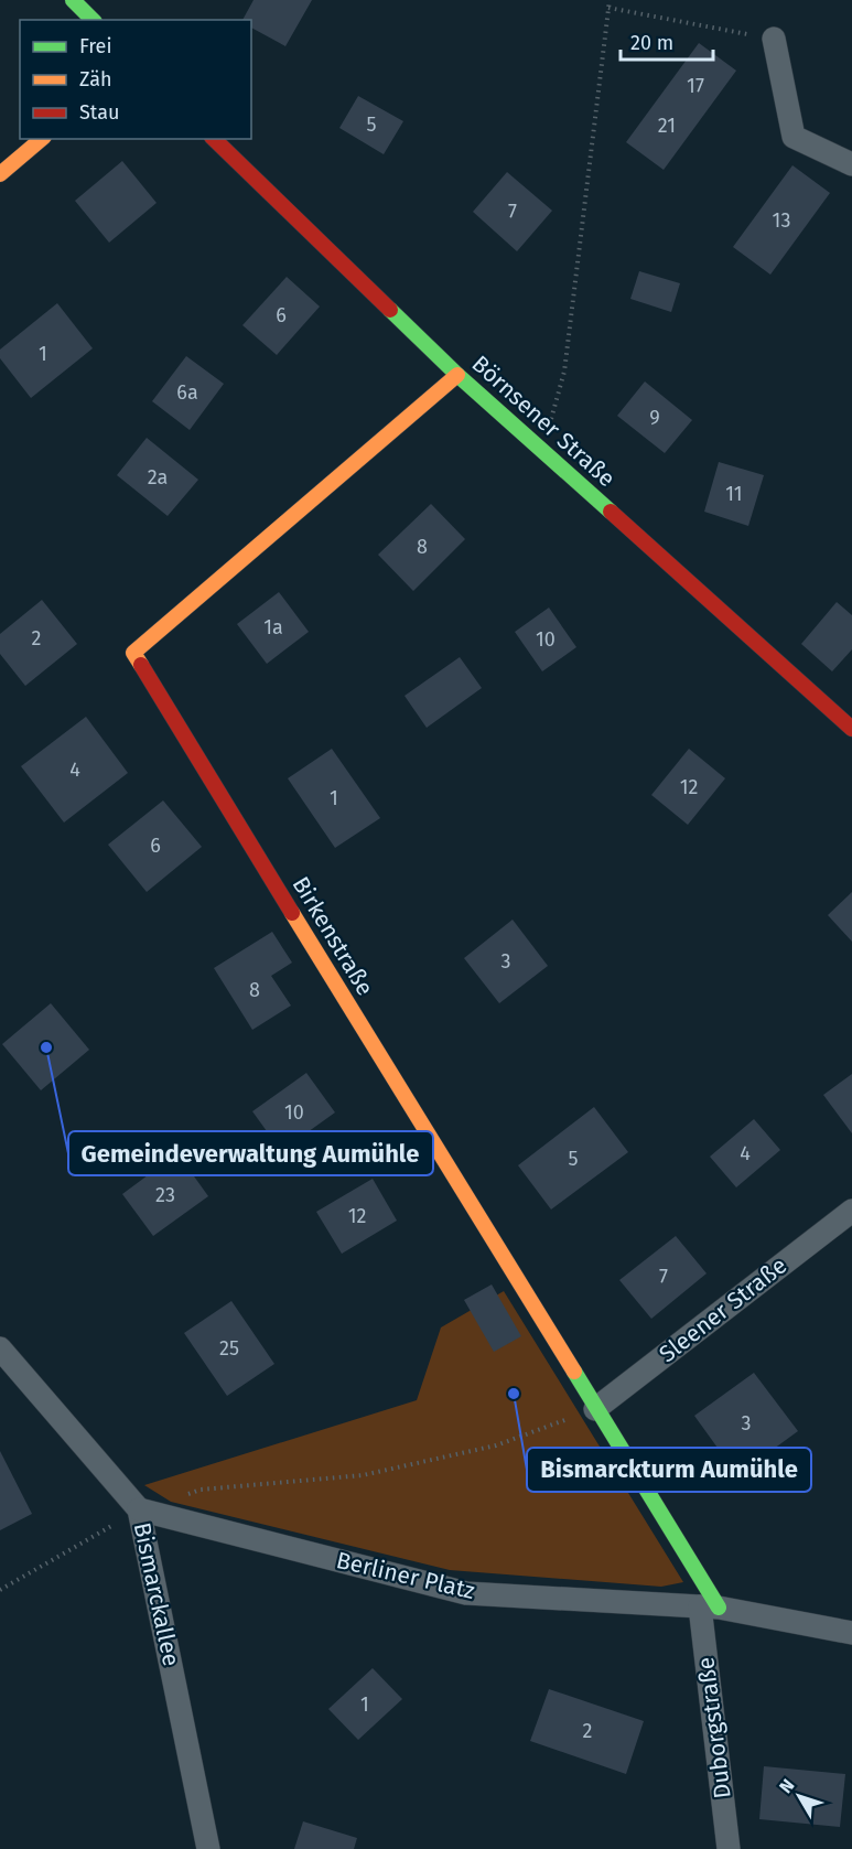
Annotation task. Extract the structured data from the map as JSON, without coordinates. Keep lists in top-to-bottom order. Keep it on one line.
{"streets":{"street":["Börnsener Straße","Birkenstraße","Sleener Straße","Berliner Platz","Bismarckallee","Duborgstraße"]},"crossings":[["Börnsener Straße","Birkenstraße"],["Birkenstraße","Sleener Straße"],["Birkenstraße","Berliner Platz"],["Birkenstraße","Duborgstraße"],["Berliner Platz","Bismarckallee"],["Berliner Platz","Duborgstraße"]],"places":["Gemeindeverwaltung Aumühle","Bismarckturm Aumühle"],"house_numbers":["17","5","21","7","13","6","1","6a","9","2a","11","8","1a","2","10","4","12","1","6","3","8","10","4","5","23","12","7","25","3","1","2"],"legend":["Frei","Zäh","Stau"],"scale_bar":"20 m","north":"top left"}
